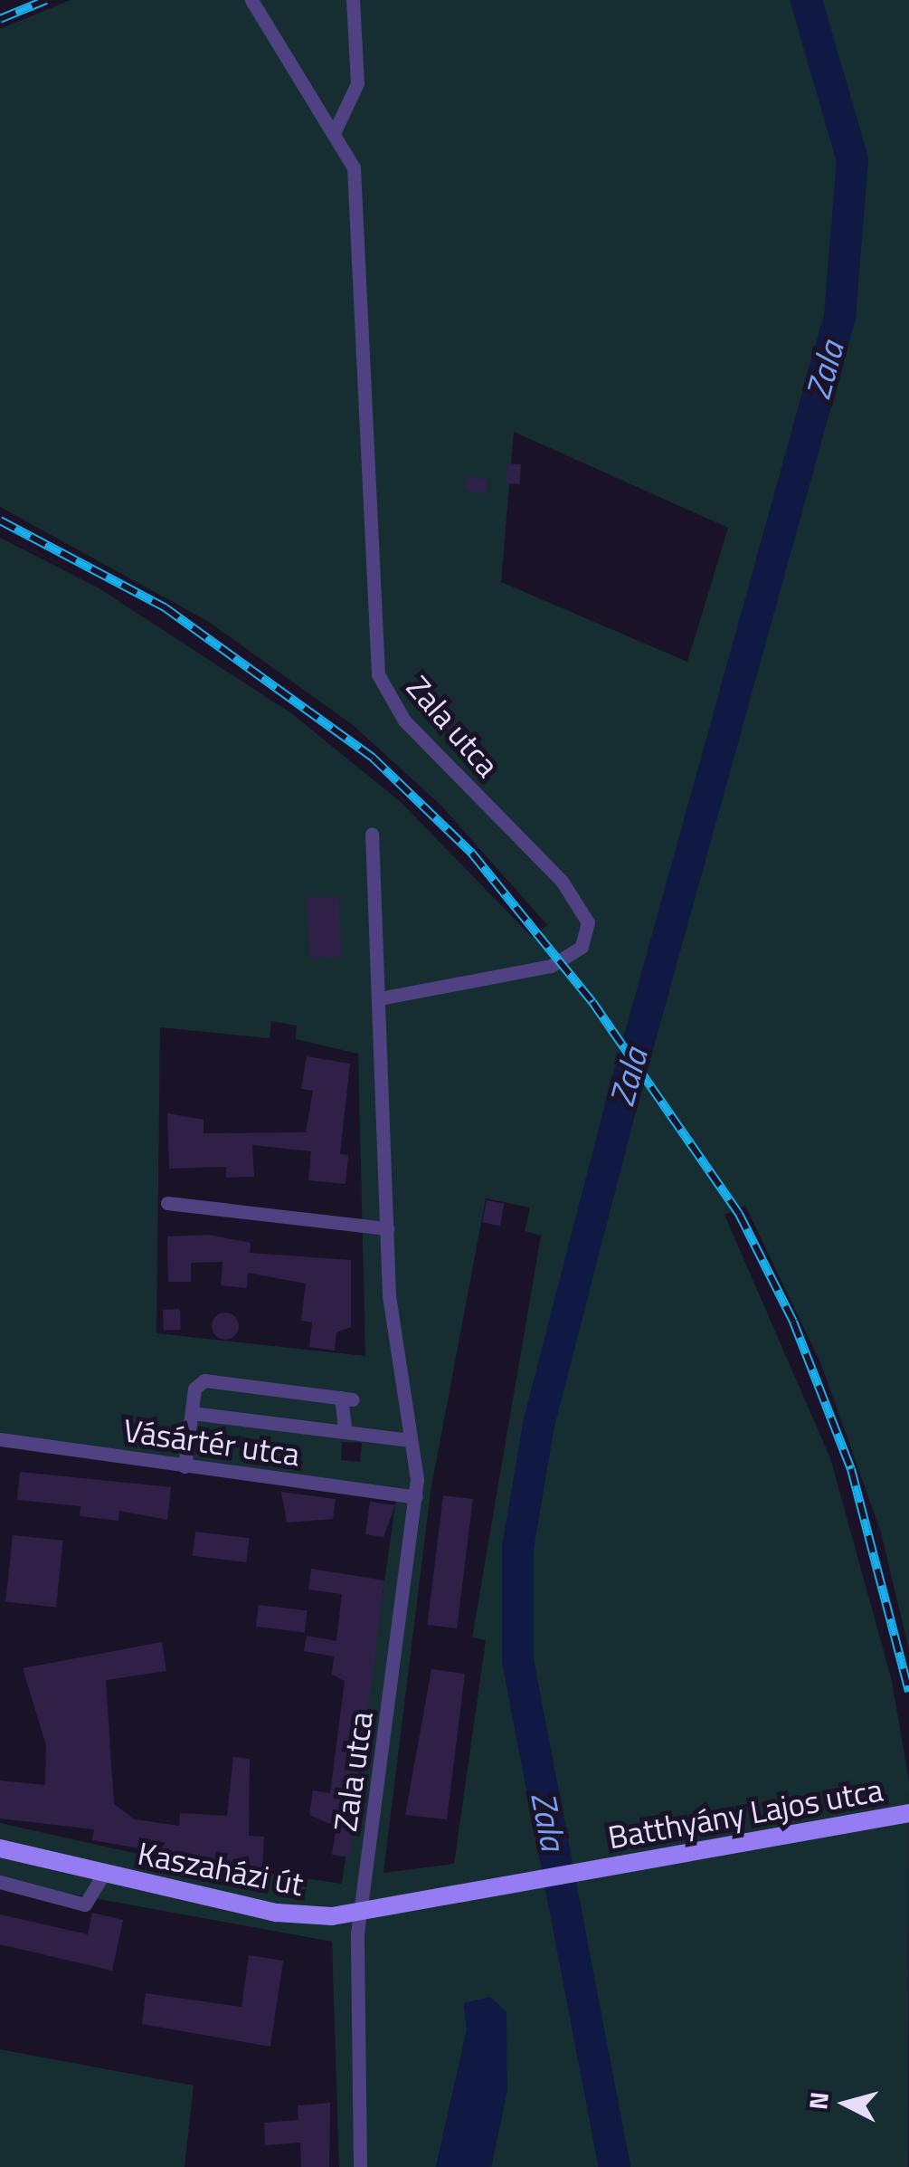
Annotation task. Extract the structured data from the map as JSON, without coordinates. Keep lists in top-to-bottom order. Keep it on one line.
{"streets":{"street":["Zala utca","Vásártér utca","Batthyány Lajos utca","Kaszaházi út"]},"crossings":[["Zala utca","Vásártér utca"],["Zala utca","Kaszaházi út"],["Batthyány Lajos utca","Kaszaházi út"]],"water":["Zala"],"north":"left"}
